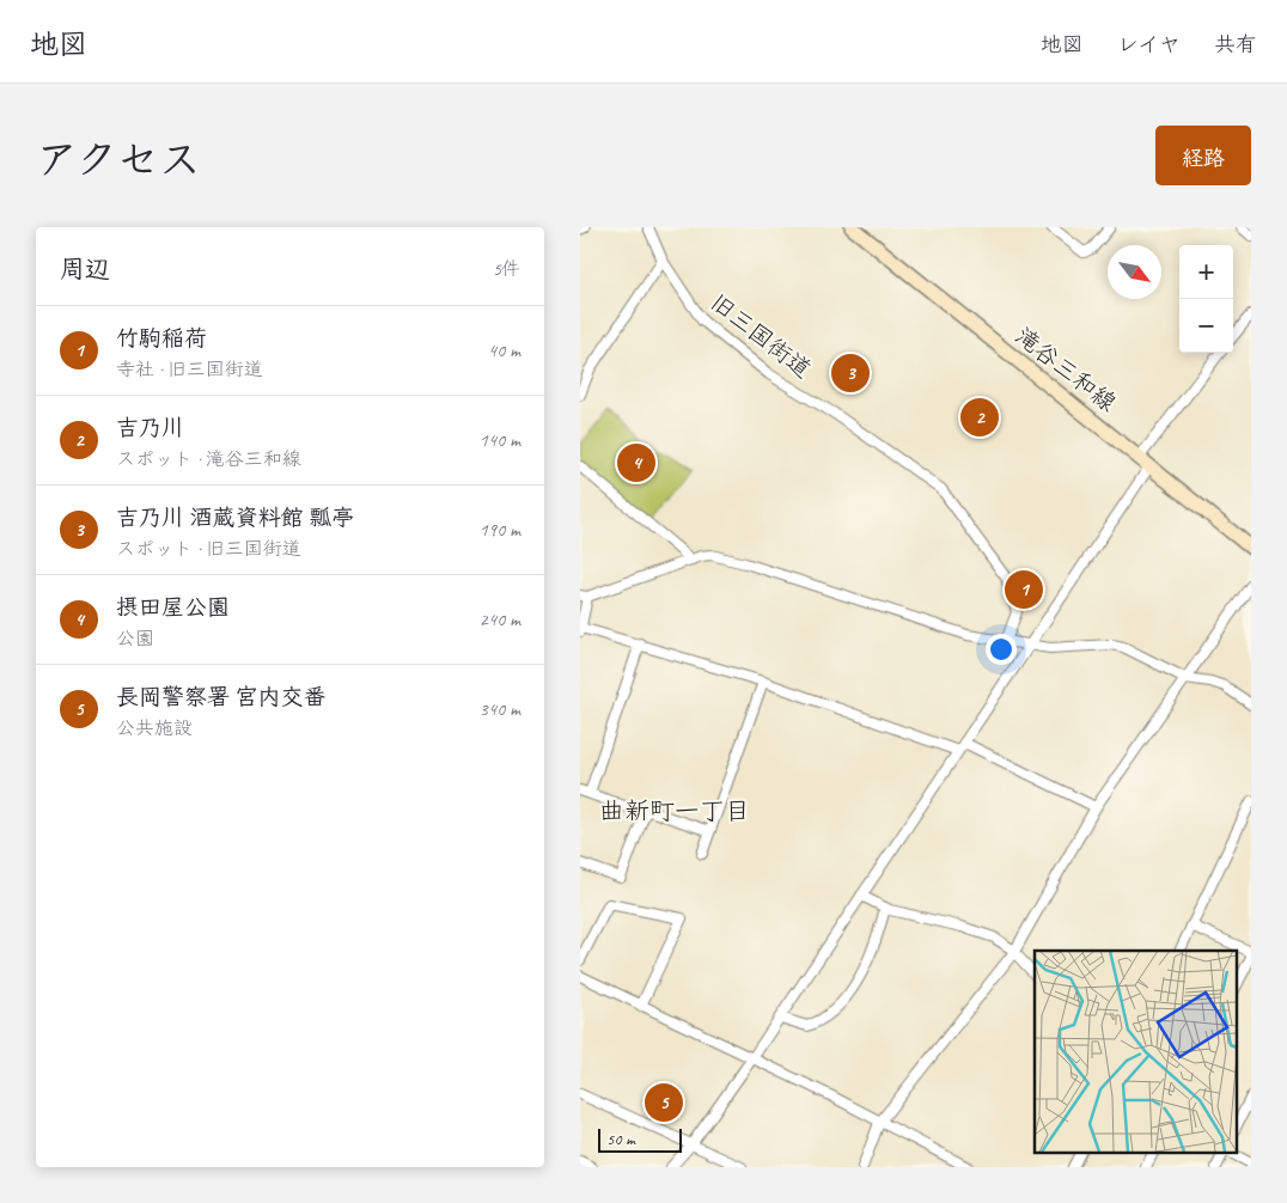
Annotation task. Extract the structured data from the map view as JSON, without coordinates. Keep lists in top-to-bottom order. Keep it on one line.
{"streets":{"main road":["滝谷三和線"],"street":["旧三国街道"]},"districts":["曲新町一丁目"],"scale_bar":"50 m","north":"bottom right","page":{"header":"地図","nav":["地図","レイヤ","共有"],"title":"アクセス","buttons":"経路","heading":["周辺","5件"],"map_buttons":["+","−"],"list":[{"mark":"1","name":"竹駒稲荷","note":"寺社 · 旧三国街道","value":"40 m"},{"mark":"2","name":"吉乃川","note":"スポット · 滝谷三和線","value":"140 m"},{"mark":"3","name":"吉乃川 酒蔵資料館 瓢亭","note":"スポット · 旧三国街道","value":"190 m"},{"mark":"4","name":"摂田屋公園","note":"公園","value":"240 m"},{"mark":"5","name":"長岡警察署 宮内交番","note":"公共施設","value":"340 m"}],"pins":["3","2","4","1","5"],"scale":"50 m"}}
